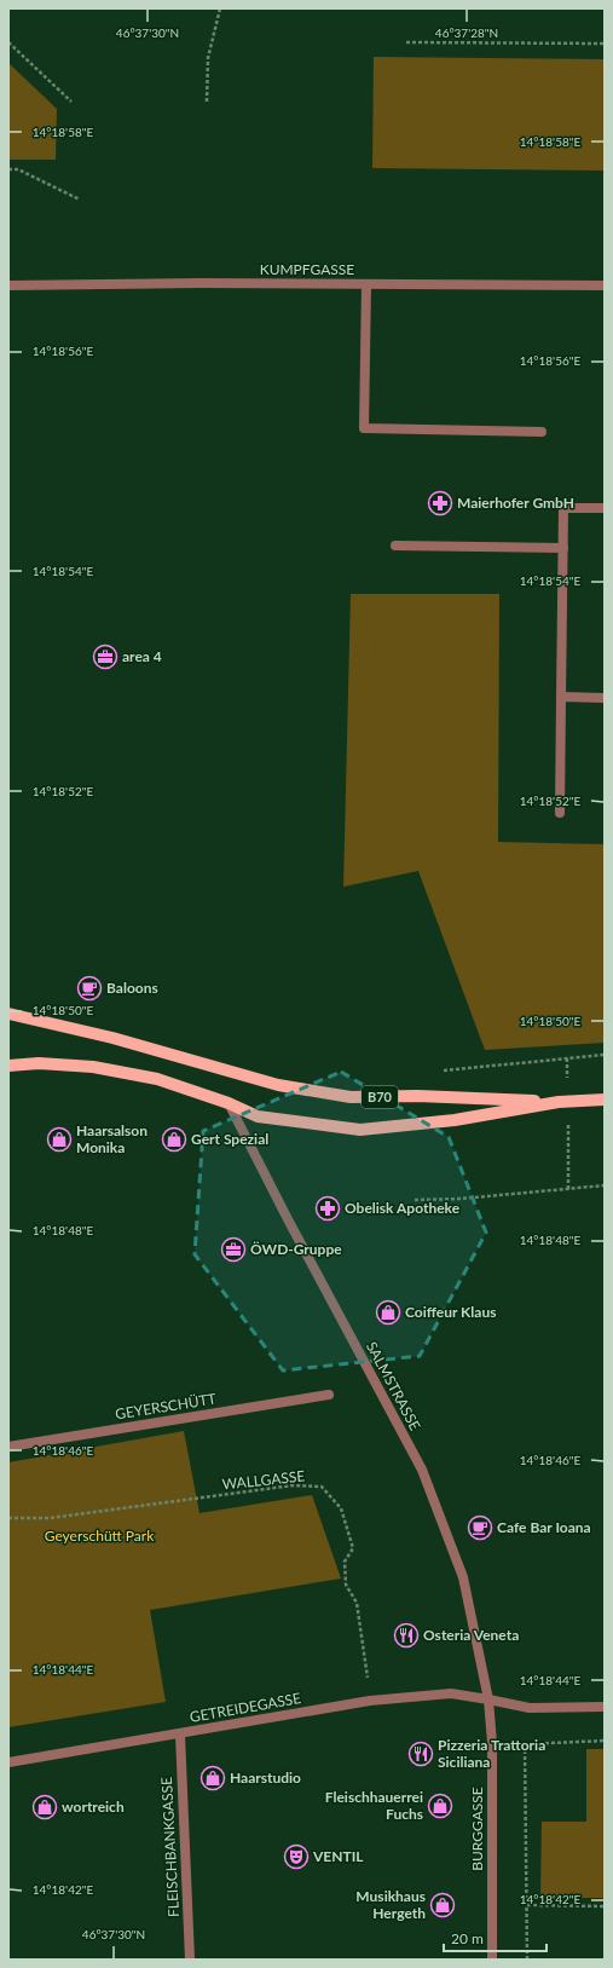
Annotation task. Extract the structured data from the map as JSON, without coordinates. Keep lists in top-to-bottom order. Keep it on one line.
{"streets":{"main road":["B70"],"street":["KUMPFGASSE","SALMSTRASSE","GEYERSCHÜTT","GETREIDEGASSE","BURGGASSE","FLEISCHBANKGASSE"],"path":["WALLGASSE"]},"crossings":[["B70","SALMSTRASSE"],["SALMSTRASSE","GETREIDEGASSE"],["SALMSTRASSE","BURGGASSE"],["WALLGASSE","GETREIDEGASSE"],["GETREIDEGASSE","BURGGASSE"],["GETREIDEGASSE","FLEISCHBANKGASSE"]],"parks":["Geyerschütt Park"],"places":{"pharmacy":["Maierhofer GmbH","Obelisk Apotheke"],"office":["area 4","ÖWD-Gruppe"],"cafe":["Baloons","Cafe Bar Ioana"],"shop":["Haarsalson Monika","Gert Spezial","Coiffeur Klaus","Haarstudio","Fleischhauerrei Fuchs","wortreich","Musikhaus Hergeth"],"restaurant":["Osteria Veneta","Pizzeria Trattoria Siciliana"],"theatre":["VENTIL"]},"scale_bar":"20 m","coordinates":["46°37'30\"N","46°37'28\"N","14°18'58\"E","14°18'56\"E","14°18'54\"E","14°18'52\"E","14°18'50\"E","14°18'48\"E","14°18'46\"E","14°18'44\"E","14°18'42\"E"]}
